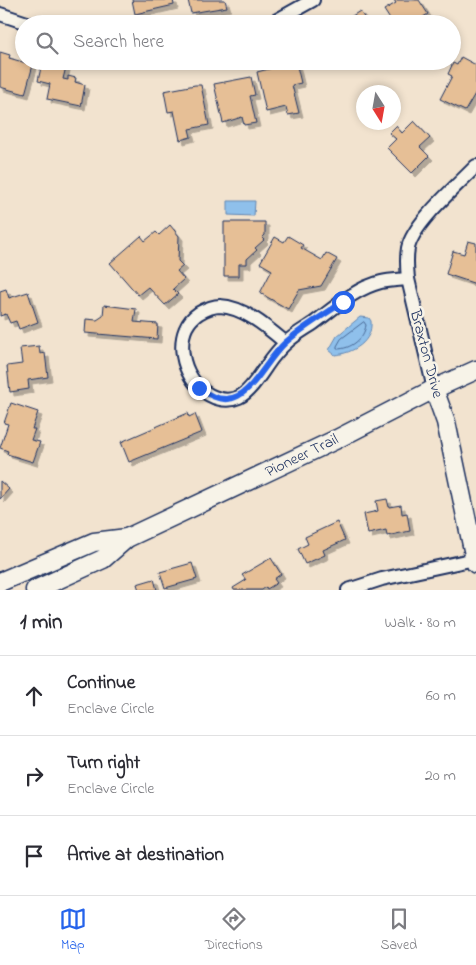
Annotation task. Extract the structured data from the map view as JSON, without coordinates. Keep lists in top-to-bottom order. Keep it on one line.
{"streets":{"main road":["Braxton Drive","Pioneer Trail"]},"crossings":[["Braxton Drive","Pioneer Trail"]],"north":"bottom","page":{"search":"Search here","heading":["1 min","Walk · 80 m"],"list":[["Continue","Enclave Circle","60 m"],["Turn right","Enclave Circle","20 m"],"Arrive at destination"],"nav":["Map","Directions","Saved"]}}
